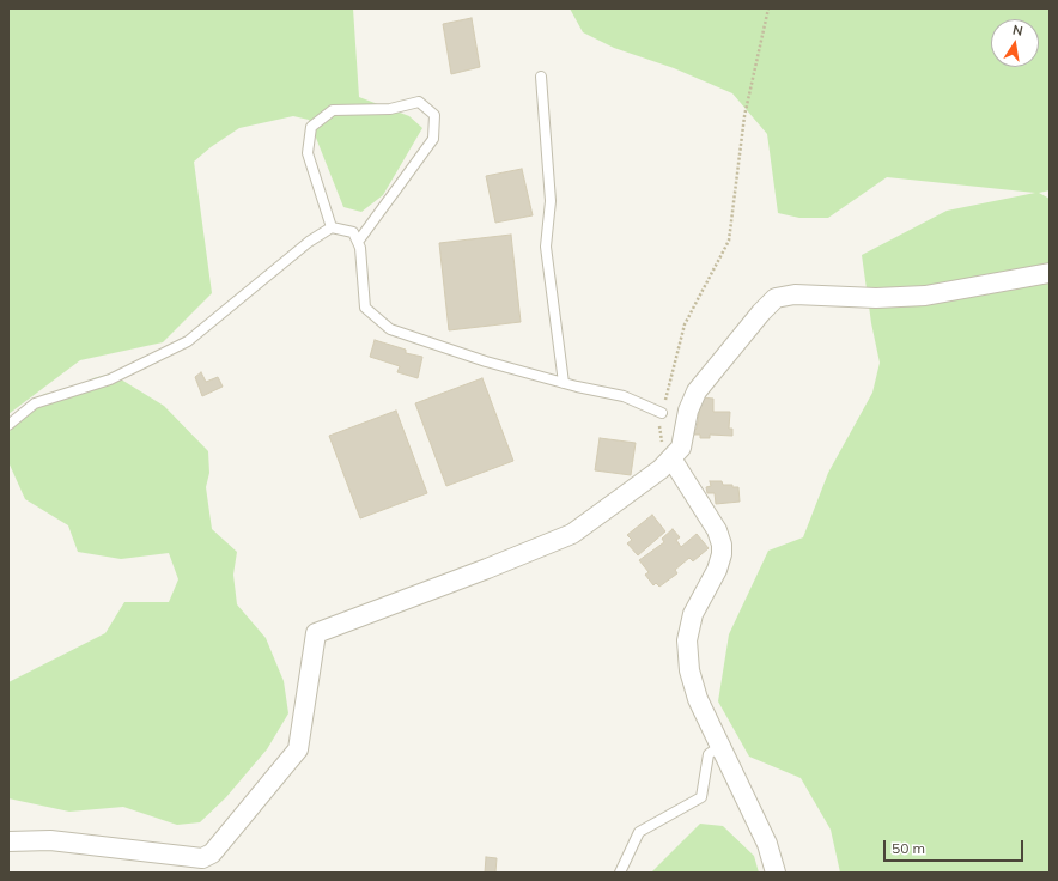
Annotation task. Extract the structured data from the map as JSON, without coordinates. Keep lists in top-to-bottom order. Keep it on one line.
{"scale_bar":"50 m","north":"top"}
